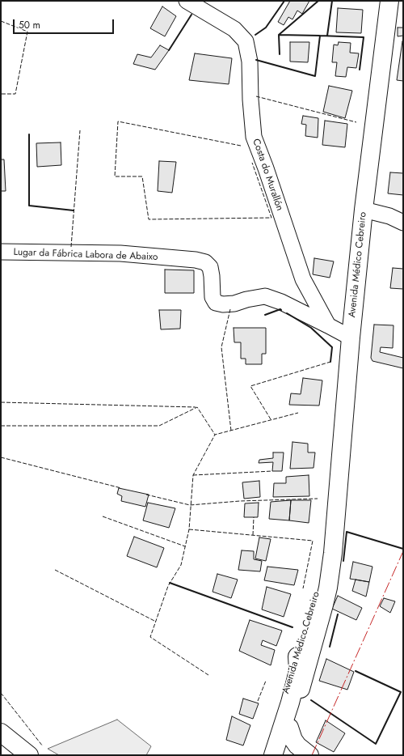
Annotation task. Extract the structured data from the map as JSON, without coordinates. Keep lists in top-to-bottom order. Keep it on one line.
{"streets":{"main road":["Avenida Médico Cebreiro"],"street":["Costa do Murallón","Lugar da Fábrica Labora de Abaixo"]},"crossings":[["Costa do Murallón","Lugar da Fábrica Labora de Abaixo"]],"scale_bar":"50 m"}
